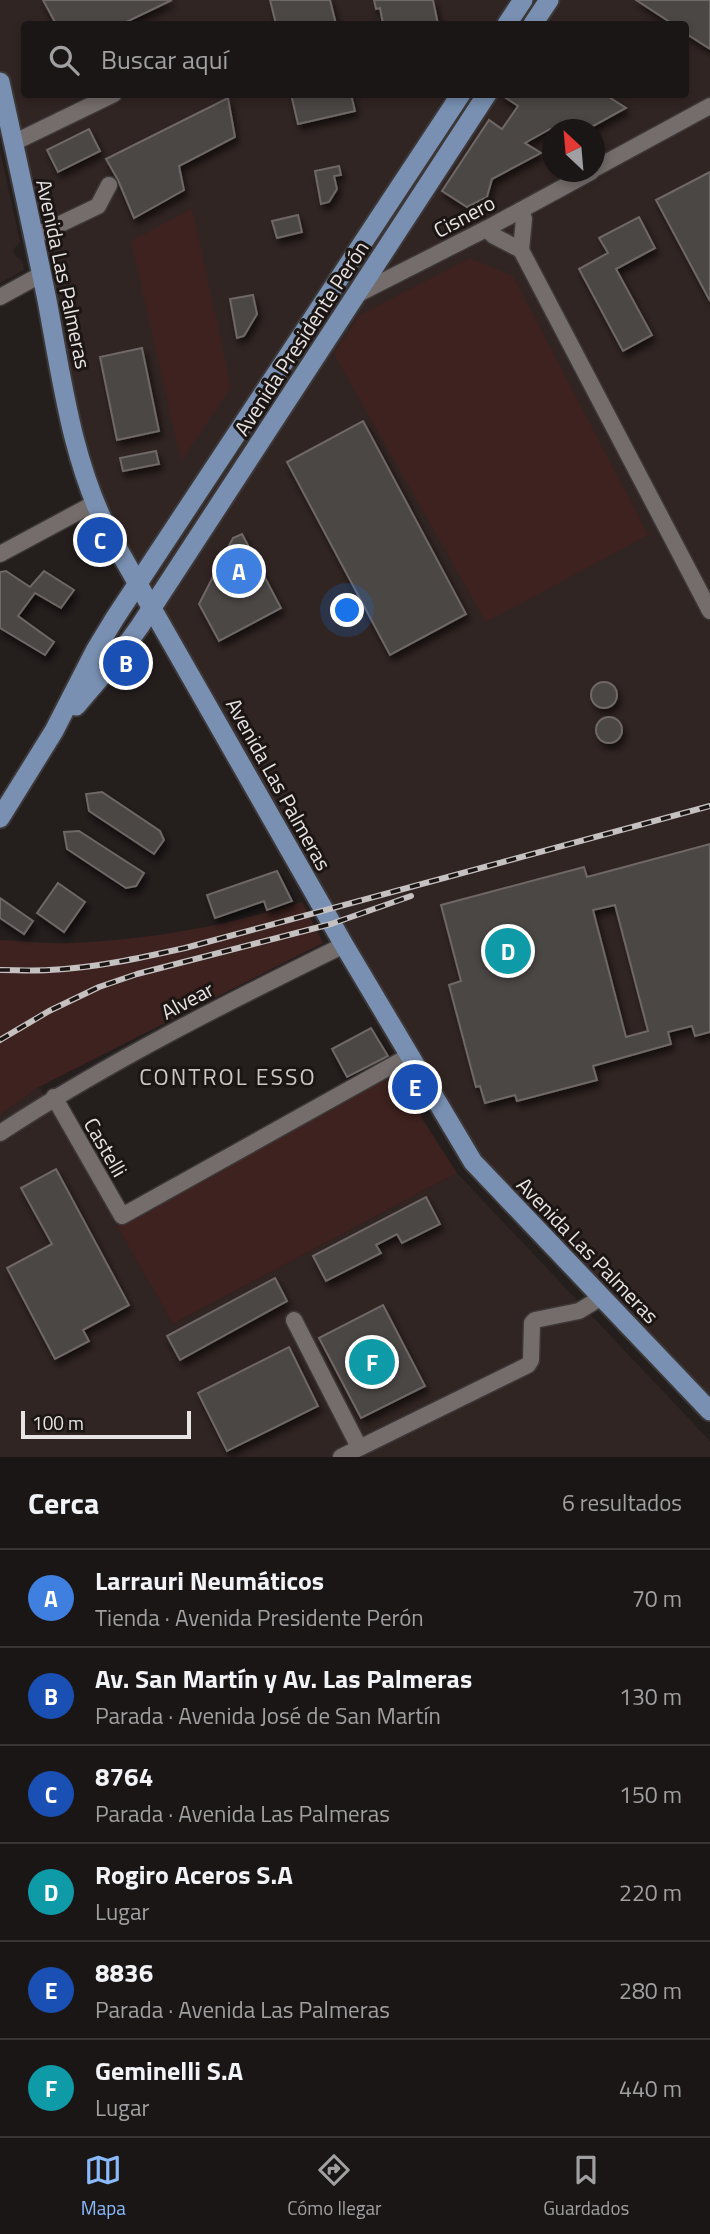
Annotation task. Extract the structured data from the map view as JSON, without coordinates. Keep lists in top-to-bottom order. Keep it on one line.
{"streets":{"main road":["Avenida Las Palmeras","Avenida Presidente Perón"],"street":["Cisnero","Alvear","Castelli"]},"crossings":[["Cisnero","Avenida Presidente Perón"],["Avenida Las Palmeras","Avenida Presidente Perón"],["Avenida Las Palmeras","Alvear"],["Avenida Las Palmeras","Castelli"],["Alvear","Castelli"]],"districts":["CONTROL ESSO"],"scale_bar":"100 m","north":"top left","page":{"search":"Buscar aquí","pins":["C","A","B","D","E","F"],"scale":"100 m","heading":["Cerca","6 resultados"],"list":[{"mark":"A","name":"Larrauri Neumáticos","note":"Tienda · Avenida Presidente Perón","value":"70 m"},{"mark":"B","name":"Av. San Martín y Av. Las Palmeras","note":"Parada · Avenida José de San Martín","value":"130 m"},{"mark":"C","name":"8764","note":"Parada · Avenida Las Palmeras","value":"150 m"},{"mark":"D","name":"Rogiro Aceros S.A","note":"Lugar","value":"220 m"},{"mark":"E","name":"8836","note":"Parada · Avenida Las Palmeras","value":"280 m"},{"mark":"F","name":"Geminelli S.A","note":"Lugar","value":"440 m"}],"nav":["Mapa","Cómo llegar","Guardados"]}}
